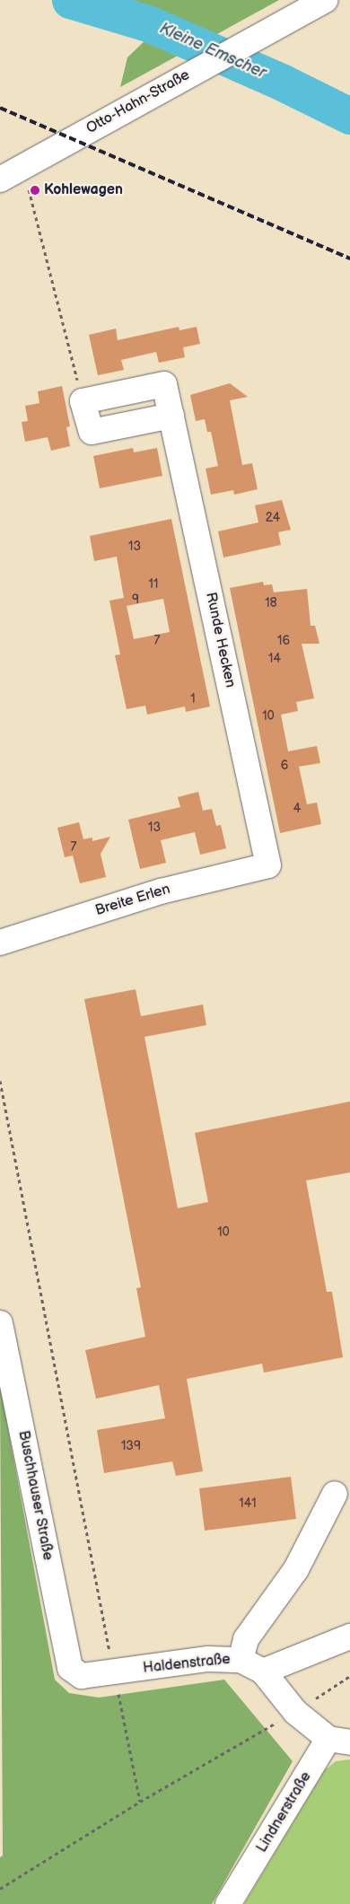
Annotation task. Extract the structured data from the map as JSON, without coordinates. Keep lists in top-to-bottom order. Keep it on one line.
{"streets":{"street":["Otto-Hahn-Straße","Runde Hecken","Breite Erlen","Buschhauser Straße","Haldenstraße","Lindnerstraße"]},"crossings":[["Runde Hecken","Breite Erlen"],["Buschhauser Straße","Haldenstraße"],["Haldenstraße","Lindnerstraße"]],"water":["Kleine Emscher"],"places":["Kohlewagen"],"house_numbers":["24","13","11","9","18","7","16","14","1","10","6","4","13","7","10","139","141"]}
